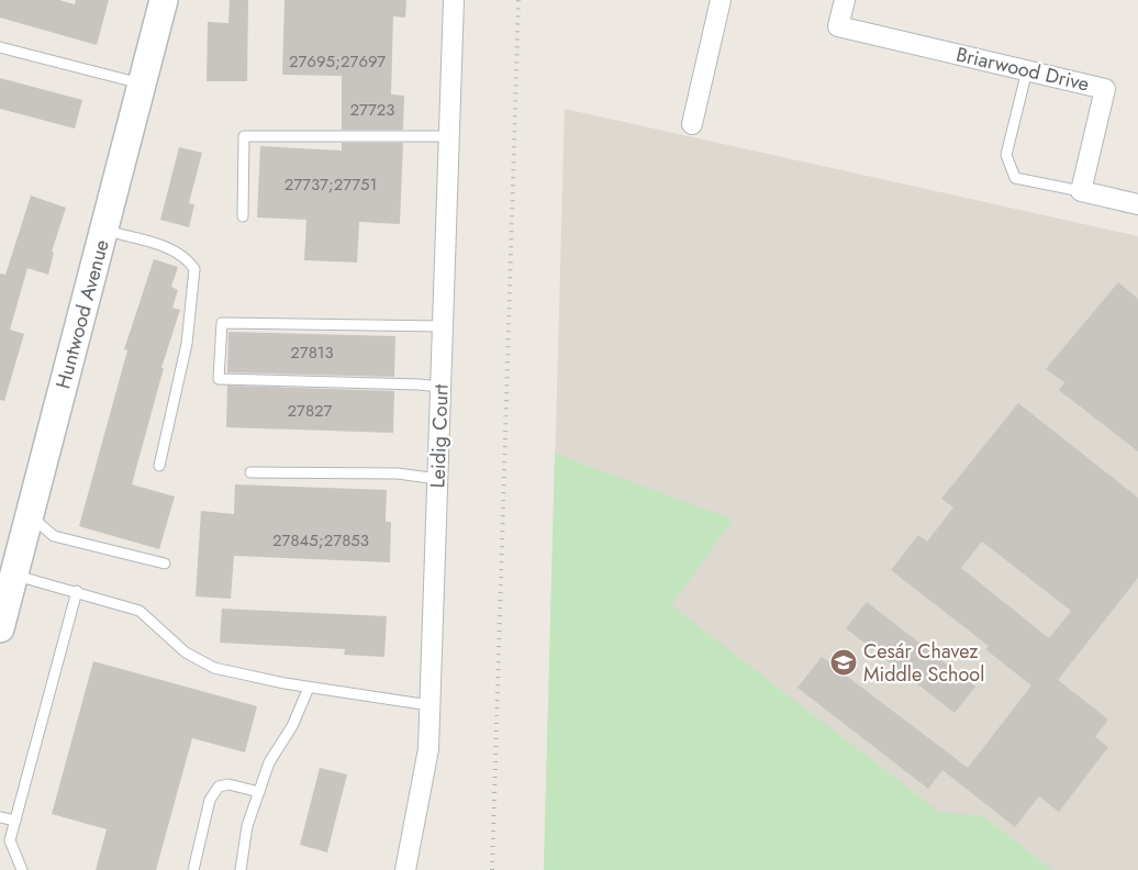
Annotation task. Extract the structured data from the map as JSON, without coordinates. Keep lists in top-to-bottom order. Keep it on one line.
{"streets":{"street":["Briarwood Drive","Huntwood Avenue","Leidig Court"]},"places":{"school or university":["Cesár Chavez Middle School"]},"house_numbers":["27695;27697","27723","27737;27751","27813","27827","27845;27853"]}
